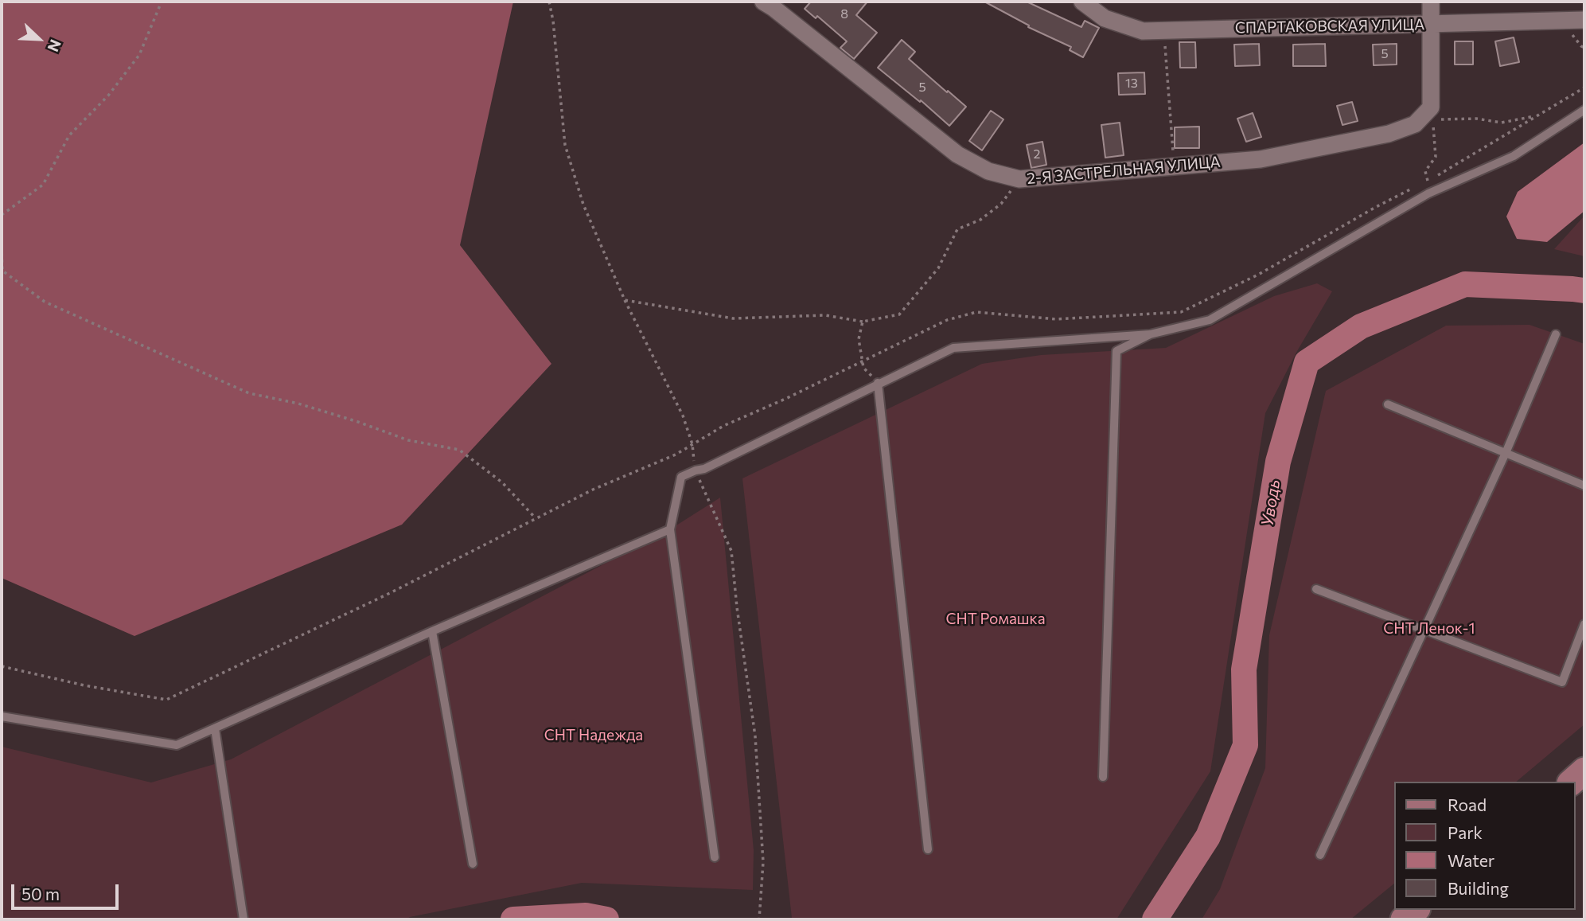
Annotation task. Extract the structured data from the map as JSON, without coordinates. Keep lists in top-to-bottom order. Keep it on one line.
{"streets":{"street":["СПАРТАКОВСКАЯ УЛИЦА","2-Я ЗАСТРЕЛЬНАЯ УЛИЦА"]},"crossings":[["СПАРТАКОВСКАЯ УЛИЦА","2-Я ЗАСТРЕЛЬНАЯ УЛИЦА"]],"water":["Уводь"],"parks":["СНТ Ромашка","СНТ Ленок-1","СНТ Надежда"],"house_numbers":["8","5","13","5","2"],"legend":["Road","Park","Water","Building"],"scale_bar":"50 m","north":"bottom right"}
